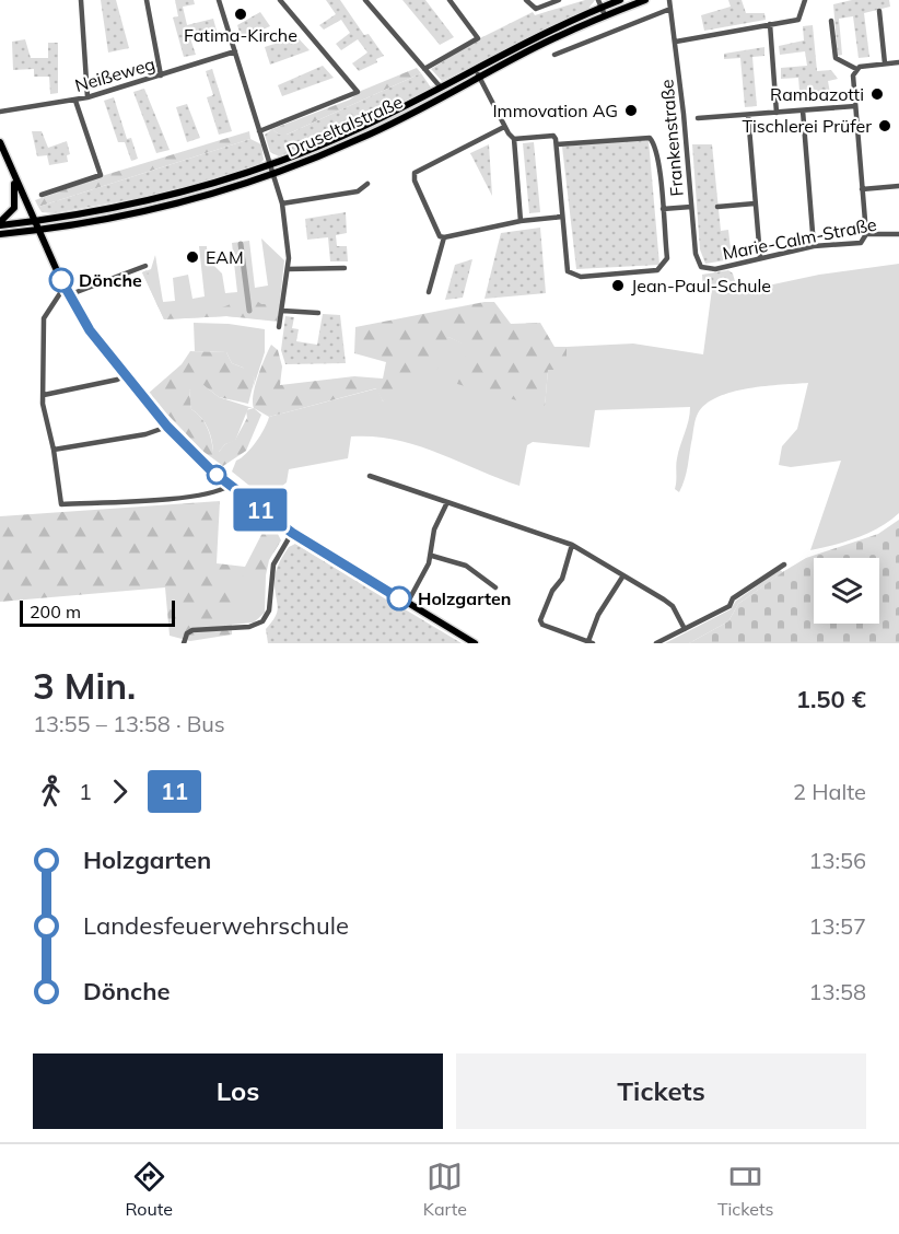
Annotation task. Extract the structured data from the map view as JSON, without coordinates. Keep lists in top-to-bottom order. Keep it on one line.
{"streets":{"main road":["Druseltalstraße"],"street":["Neißeweg","Frankenstraße","Marie-Calm-Straße"]},"crossings":[["Frankenstraße","Marie-Calm-Straße"]],"places":["Fatima-Kirche","Rambazotti","Immovation AG","Tischlerei Prüfer","EAM","Dönche","Jean-Paul-Schule","Holzgarten"],"lines":["bus line 11"],"scale_bar":"200 m","page":{"on_map":"11","scale":"200 m","heading":["3 Min.","13:55 – 13:58 · Bus","1.50 €"],"legs":["1","11","2 Halte"],"list":[{"name":"Holzgarten","value":"13:56"},{"name":"Landesfeuerwehrschule","value":"13:57"},{"name":"Dönche","value":"13:58"}],"buttons":["Los","Tickets"],"tabs":["Route","Karte","Tickets"]}}
